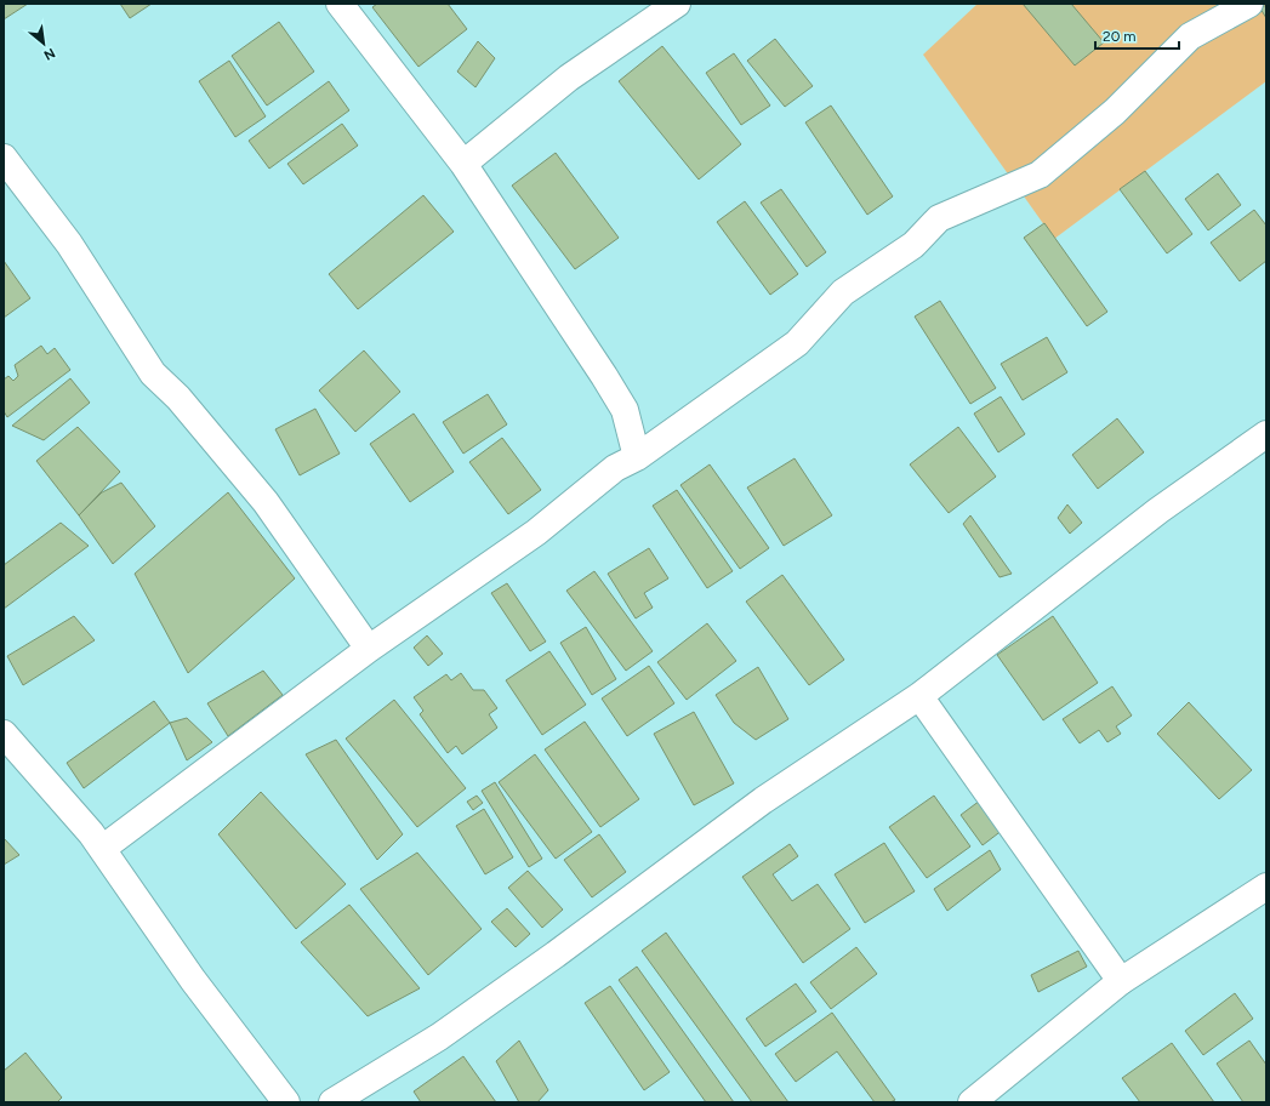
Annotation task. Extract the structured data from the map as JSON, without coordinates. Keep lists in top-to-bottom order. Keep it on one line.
{"scale_bar":"20 m","north":"bottom right"}
